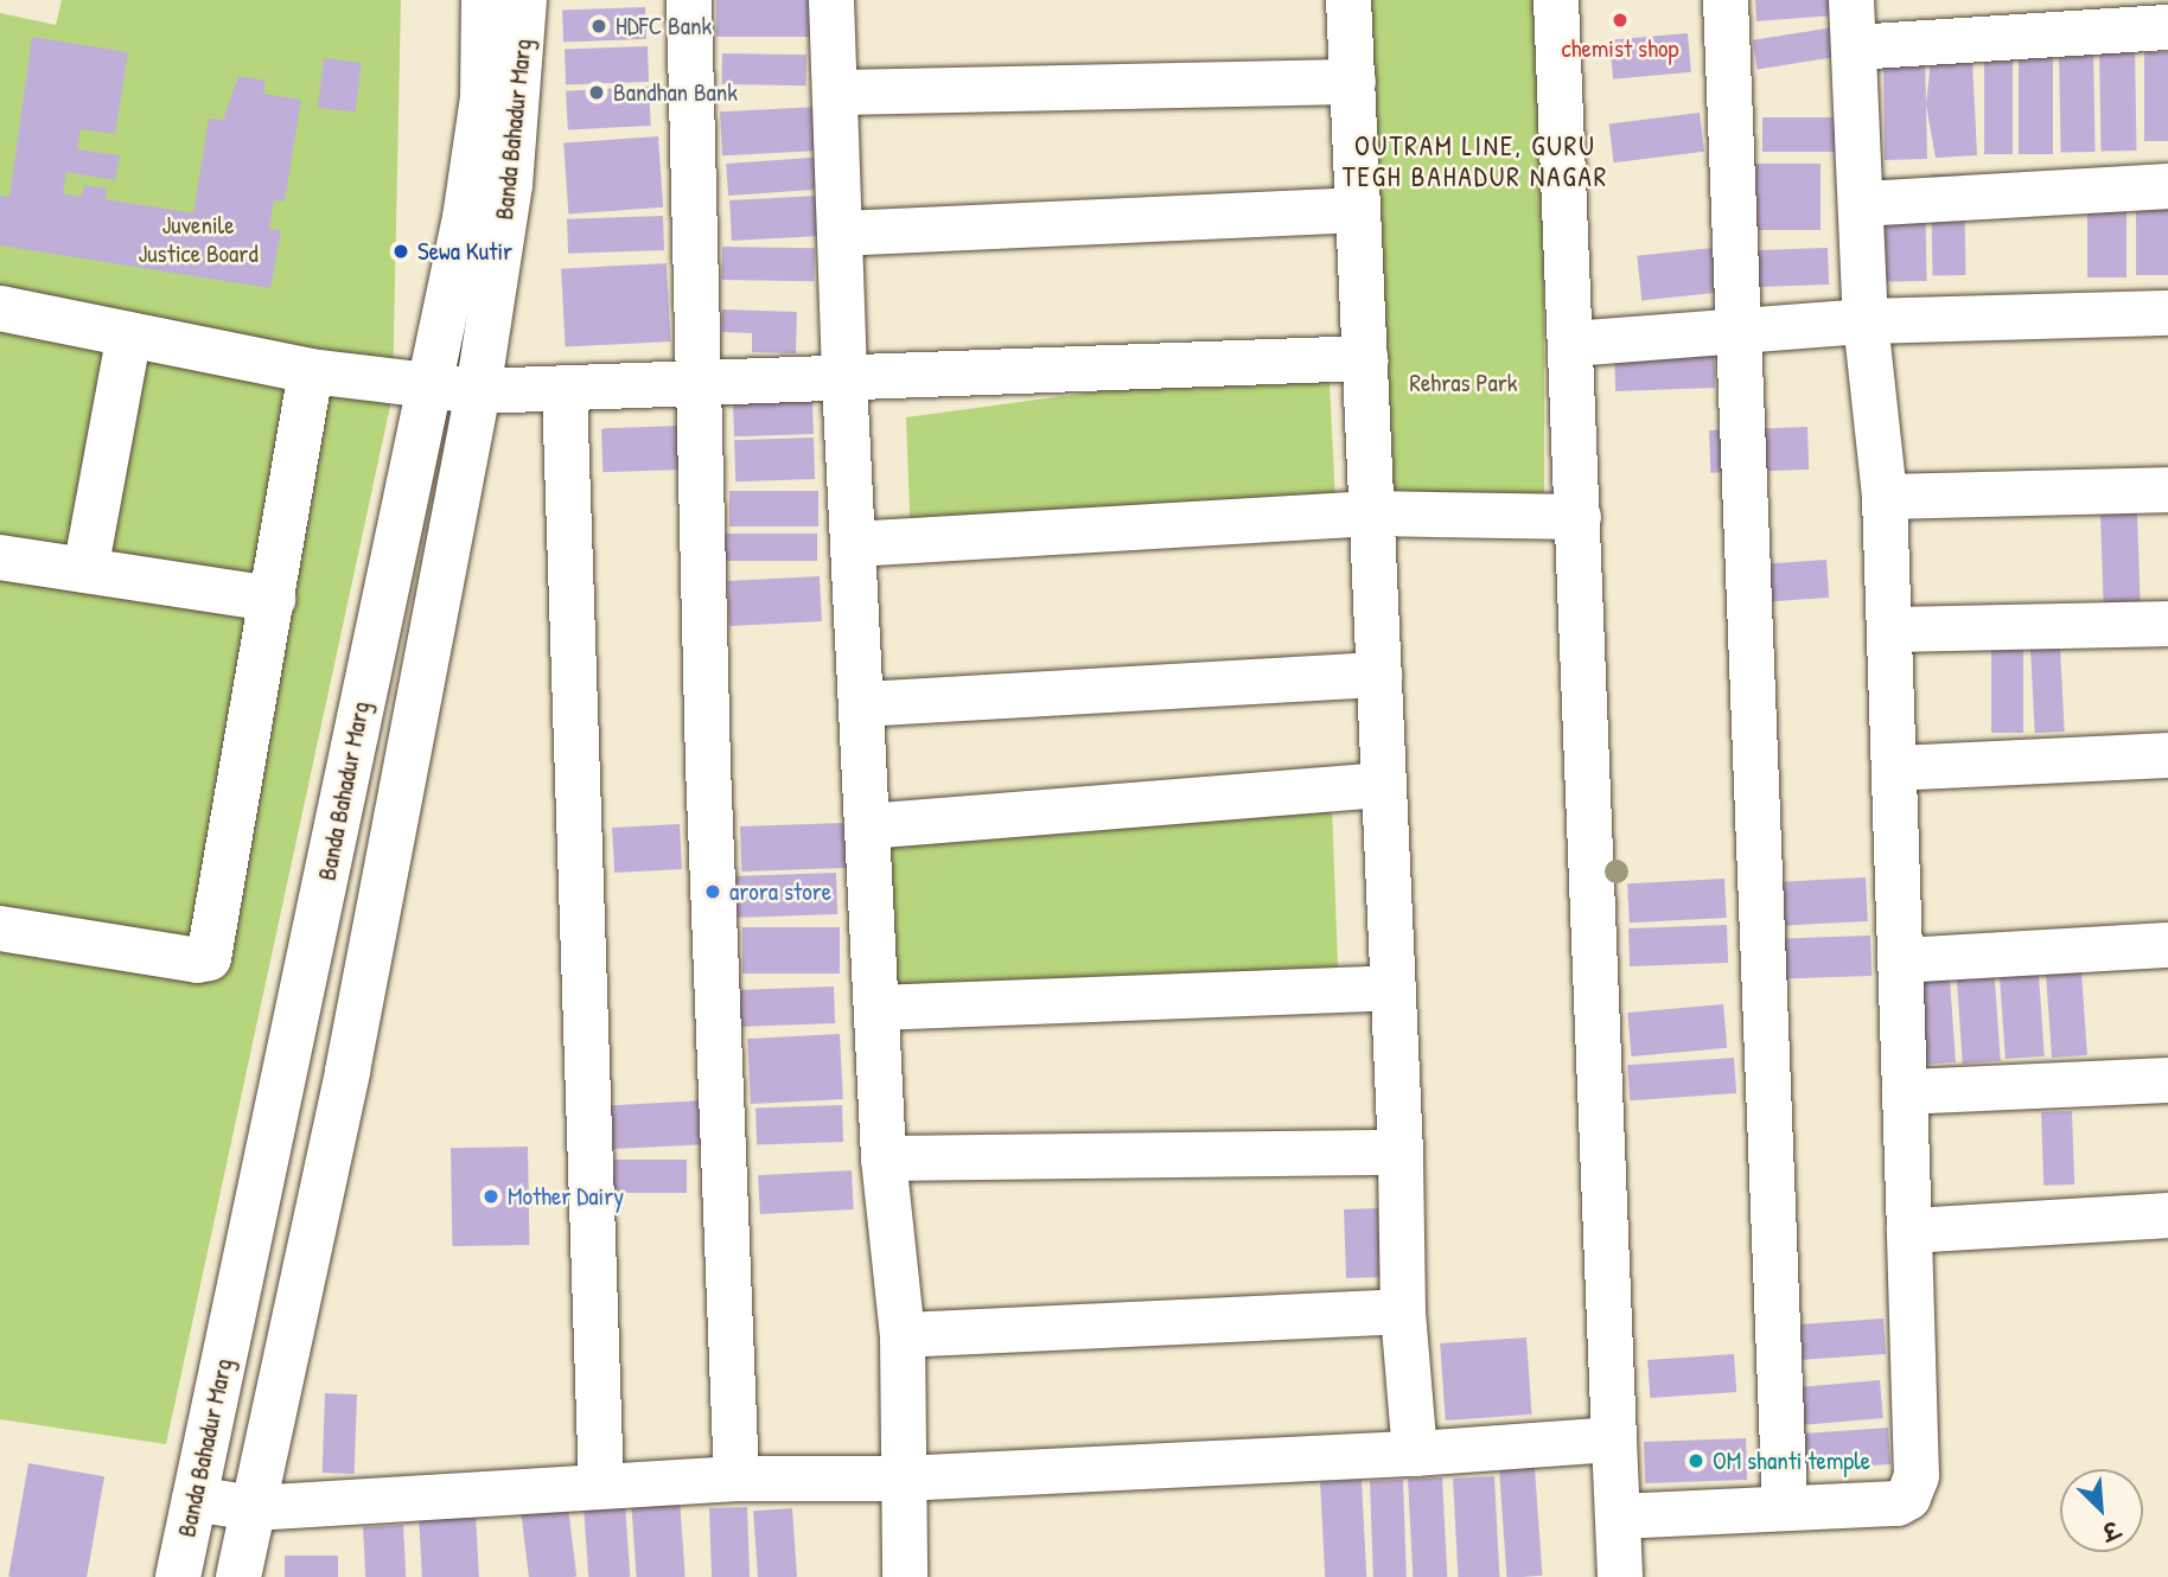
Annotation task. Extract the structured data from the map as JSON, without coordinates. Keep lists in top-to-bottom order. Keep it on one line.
{"streets":{"street":["Banda Bahadur Marg"]},"districts":["OUTRAM LINE, GURU TEGH BAHADUR NAGAR"],"parks":["Juvenile Justice Board","Rehras Park"],"places":["chemist shop","HDFC Bank","Bandhan Bank","Sewa Kutir","arora store","Mother Dairy","OM shanti temple"],"north":"bottom right"}
